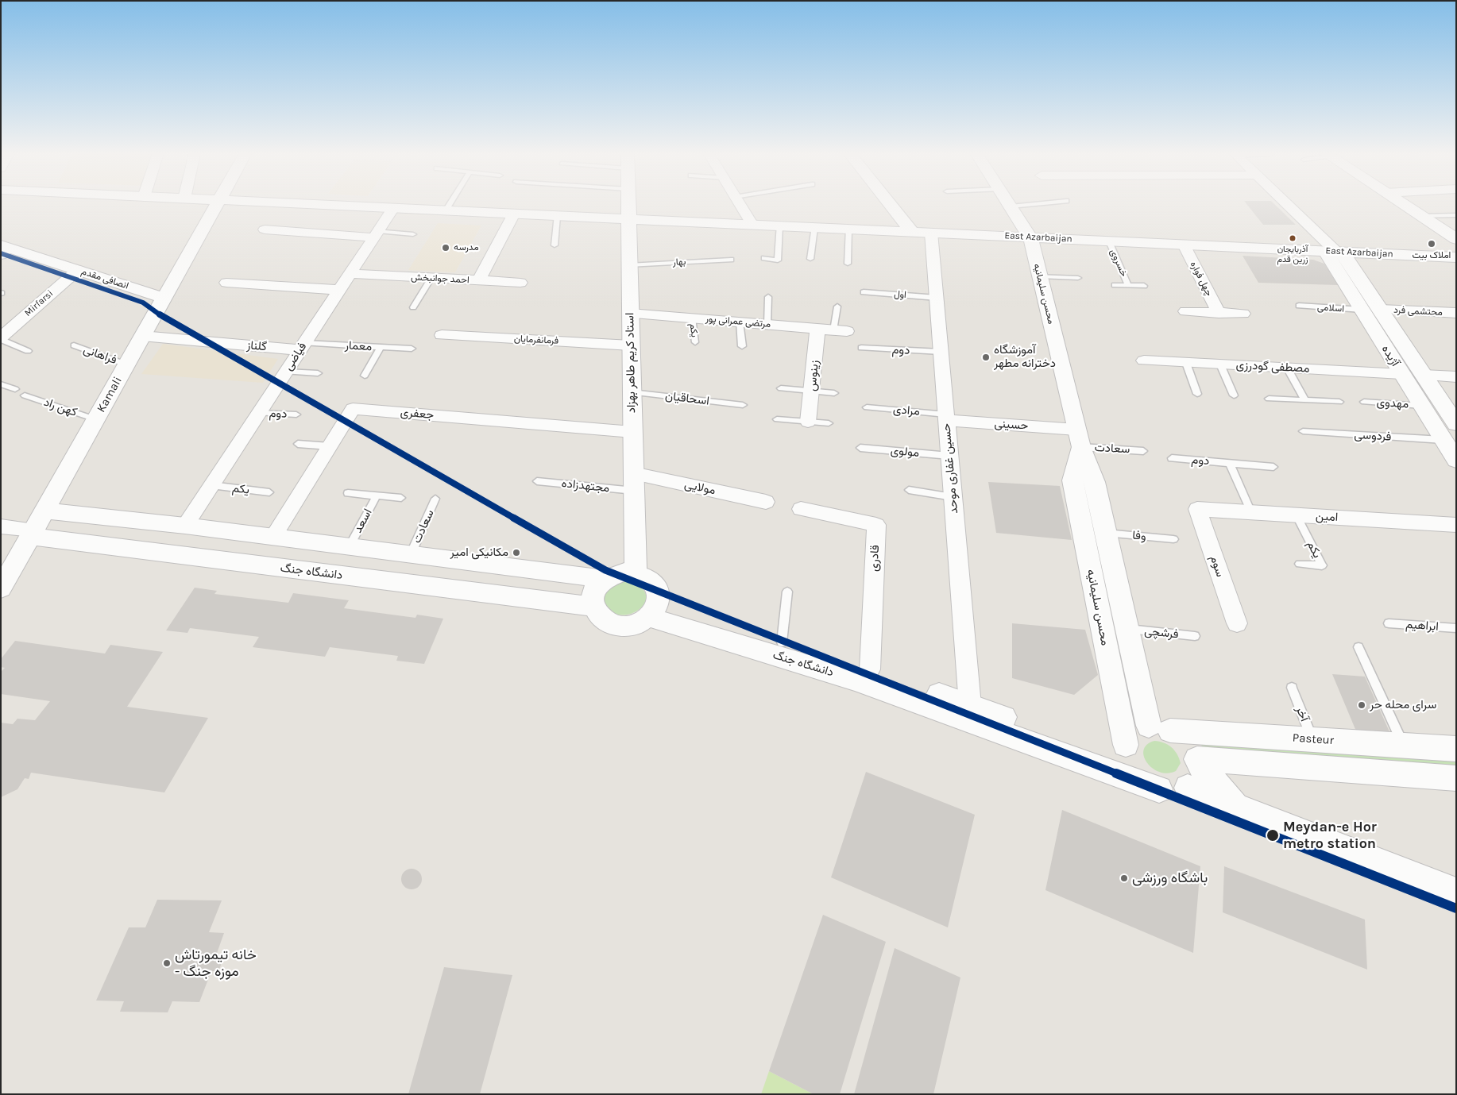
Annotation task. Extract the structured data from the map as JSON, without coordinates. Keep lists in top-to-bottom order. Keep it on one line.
{"streets":{"main road":["East Azarbaijan","انصافی مقدم","محسن سلیمانیه","آژیده","استاد کریم طاهر بهزاد","Kamali","دانشگاه جنگ","Pasteur"],"street":["احمد جوانبخش","چهل فواره","Mirfarsi","محتشمی فرد","مرتضی عمرانی پور","فرمانفرمایان","گلناز","فیاضی","مصطفی گودرزی","زینوس","جعفری","حسینی","حسین غفاری موحد","مولایی","امین","قادری","سوم"],"lane":["بهار","خسروی","اول","اسلامی","یکم","معمار","دوم","فراهانی","اسحاقیان","مهدوی","کهن راد","مرادی","فردوسی","سعادت","مولوی","مجتهدزاده","اسعد","وفا","ابراهیم","فرشچی","آخر"]},"crossings":[["East Azarbaijan","خسروی"],["East Azarbaijan","احمد جوانبخش"],["East Azarbaijan","چهل فواره"],["East Azarbaijan","محسن سلیمانیه"],["East Azarbaijan","آژیده"],["East Azarbaijan","فیاضی"],["East Azarbaijan","استاد کریم طاهر بهزاد"],["East Azarbaijan","حسین غفاری موحد"],["بهار","استاد کریم طاهر بهزاد"],["انصافی مقدم","Mirfarsi"],["انصافی مقدم","Kamali"],["احمد جوانبخش","فیاضی"],["محسن سلیمانیه","حسینی"],["محسن سلیمانیه","سعادت"],["محسن سلیمانیه","وفا"],["محسن سلیمانیه","دانشگاه جنگ"],["محسن سلیمانیه","فرشچی"],["محسن سلیمانیه","Pasteur"],["اول","حسین غفاری موحد"],["اسلامی","آژیده"],["محتشمی فرد","آژیده"],["مرتضی عمرانی پور","یکم"],["مرتضی عمرانی پور","استاد کریم طاهر بهزاد"],["مرتضی عمرانی پور","زینوس"],["یکم","فیاضی"],["یکم","امین"],["فرمانفرمایان","استاد کریم طاهر بهزاد"],["گلناز","معمار"],["گلناز","فیاضی"],["گلناز","Kamali"],["معمار","فیاضی"],["دوم","فیاضی"],["دوم","حسین غفاری موحد"],["فراهانی","Kamali"],["آژیده","مصطفی گودرزی"],["آژیده","مهدوی"],["آژیده","فردوسی"],["استاد کریم طاهر بهزاد","اسحاقیان"],["استاد کریم طاهر بهزاد","جعفری"],["استاد کریم طاهر بهزاد","مجتهدزاده"],["استاد کریم طاهر بهزاد","مولایی"],["استاد کریم طاهر بهزاد","دانشگاه جنگ"],["Kamali","کهن راد"],["Kamali","دانشگاه جنگ"],["مرادی","حسینی"],["مرادی","حسین غفاری موحد"],["حسینی","سعادت"],["حسینی","حسین غفاری موحد"],["مولوی","حسین غفاری موحد"],["حسین غفاری موحد","دانشگاه جنگ"],["مجتهدزاده","مولایی"],["امین","سوم"],["قادری","دانشگاه جنگ"],["دانشگاه جنگ","Pasteur"],["آخر","Pasteur"]],"places":["آذربایجان زرین قدم","املاک بیت","مدرسه","آموزشگاه دخترانه مطهر","مکانیکی امیر","سرای محله حر","Meydan-e Hor metro station","باشگاه ورزشی","خانه تیمورتاش - موزه جنگ"]}
